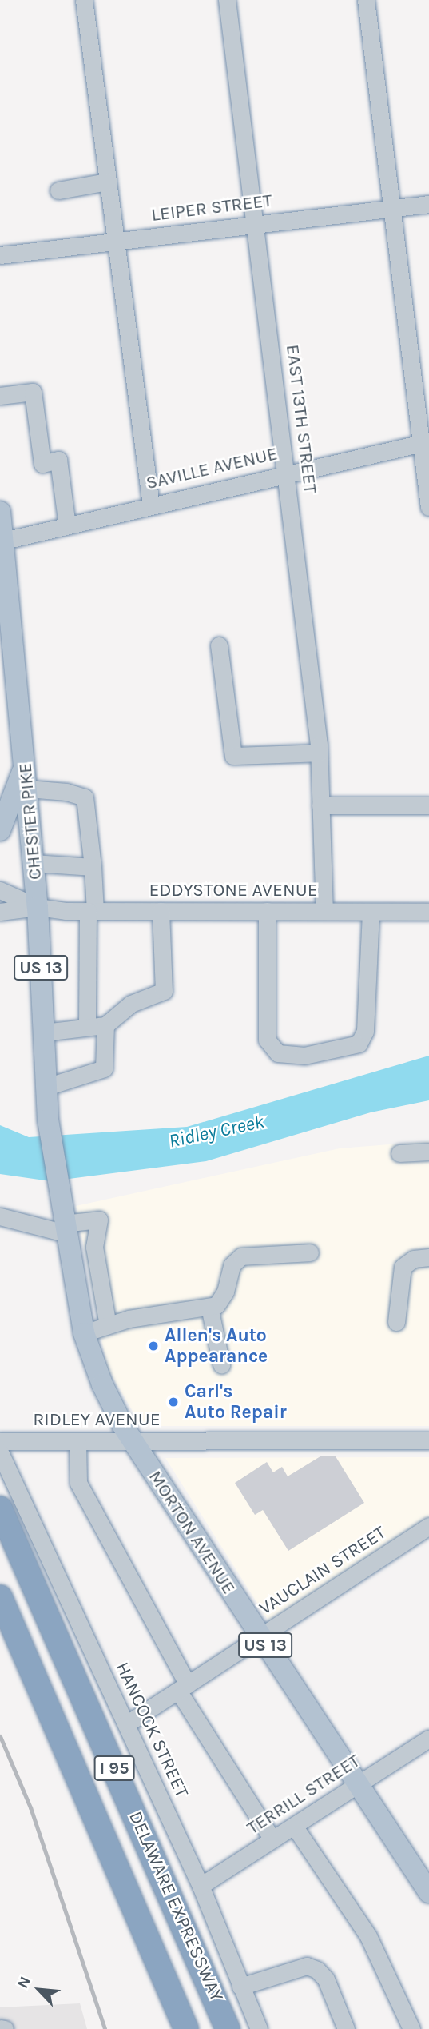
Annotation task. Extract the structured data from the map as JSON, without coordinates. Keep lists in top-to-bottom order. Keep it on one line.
{"streets":{"highway":["I 95","DELAWARE EXPRESSWAY"],"main road":["CHESTER PIKE","US 13","MORTON AVENUE"],"street":["LEIPER STREET","EAST 13TH STREET","SAVILLE AVENUE","EDDYSTONE AVENUE","RIDLEY AVENUE","VAUCLAIN STREET","HANCOCK STREET","TERRILL STREET"]},"crossings":[["LEIPER STREET","EAST 13TH STREET"],["EAST 13TH STREET","SAVILLE AVENUE"],["EAST 13TH STREET","EDDYSTONE AVENUE"],["SAVILLE AVENUE","CHESTER PIKE"],["CHESTER PIKE","EDDYSTONE AVENUE"],["CHESTER PIKE","MORTON AVENUE"],["RIDLEY AVENUE","MORTON AVENUE"],["MORTON AVENUE","VAUCLAIN STREET"],["MORTON AVENUE","TERRILL STREET"],["VAUCLAIN STREET","HANCOCK STREET"],["HANCOCK STREET","TERRILL STREET"]],"water":["Ridley Creek"],"places":["Allen's Auto Appearance","Carl's Auto Repair"],"north":"top left"}
